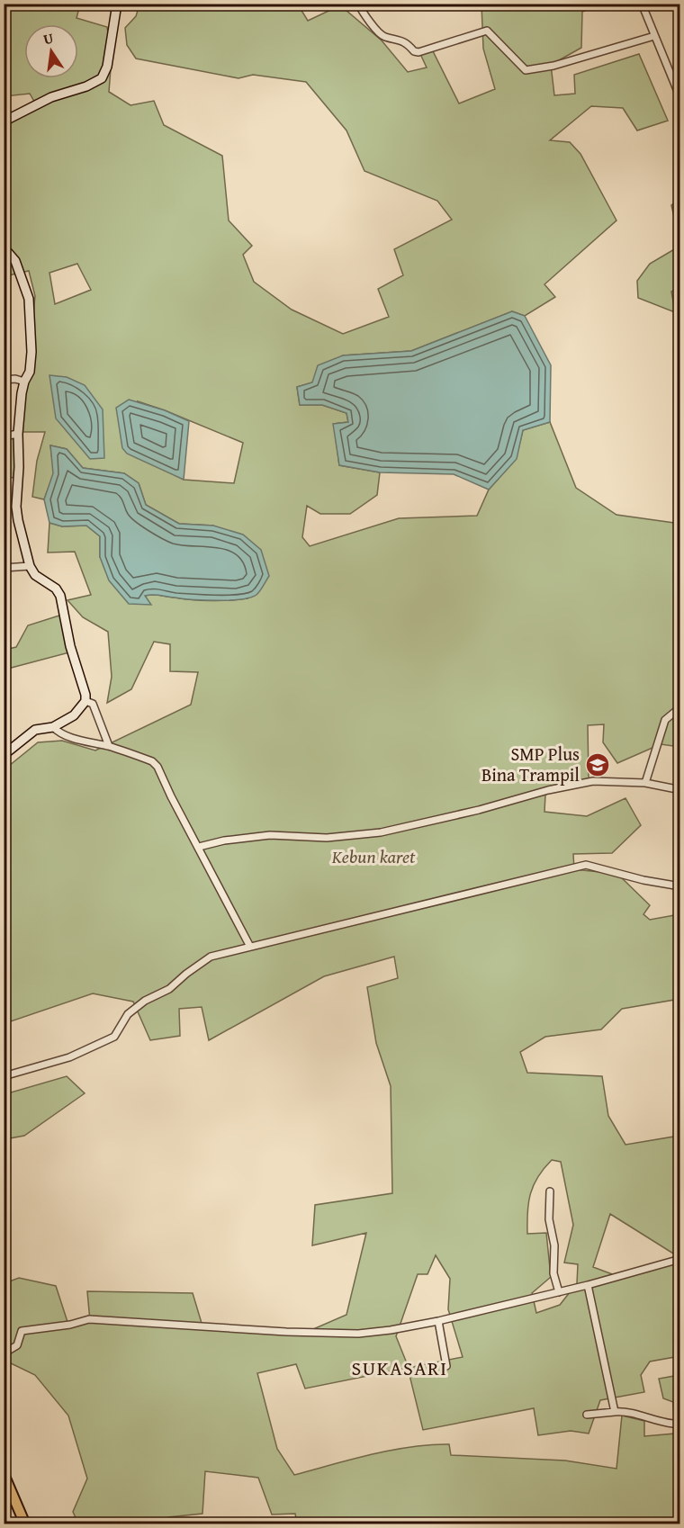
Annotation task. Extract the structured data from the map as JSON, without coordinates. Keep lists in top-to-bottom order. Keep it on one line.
{"districts":["SUKASARI"],"parks":["Kebun karet"],"places":{"school or university":["SMP Plus Bina Trampil"]},"north":"top"}
